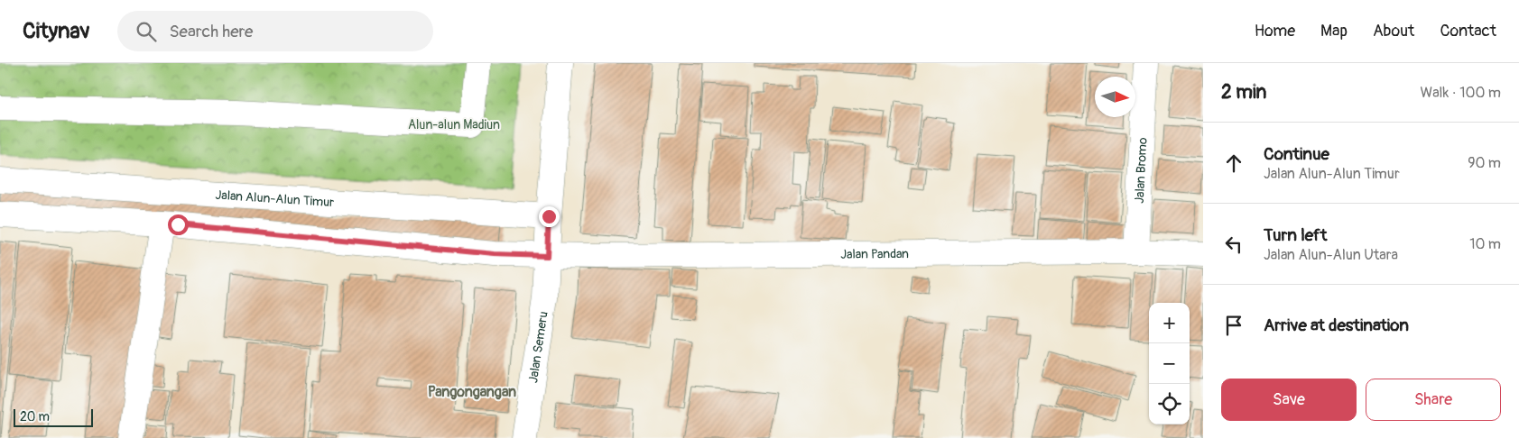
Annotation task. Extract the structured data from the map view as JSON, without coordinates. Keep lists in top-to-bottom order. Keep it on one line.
{"streets":{"street":["Jalan Bromo","Jalan Alun-Alun Timur","Jalan Pandan","Jalan Semeru"]},"crossings":[["Jalan Bromo","Jalan Pandan"],["Jalan Alun-Alun Timur","Jalan Semeru"],["Jalan Pandan","Jalan Semeru"]],"districts":["Pangongangan"],"parks":["Alun-alun Madiun"],"scale_bar":"20 m","north":"right","page":{"header":"Citynav","search":"Search here","nav":["Home","Map","About","Contact"],"heading":["2 min","Walk · 100 m"],"list":[["Continue","Jalan Alun-Alun Timur","90 m"],["Turn left","Jalan Alun-Alun Utara","10 m"],"Arrive at destination"],"map_buttons":["+","−"],"buttons":["Save","Share"],"scale":"20 m"}}
